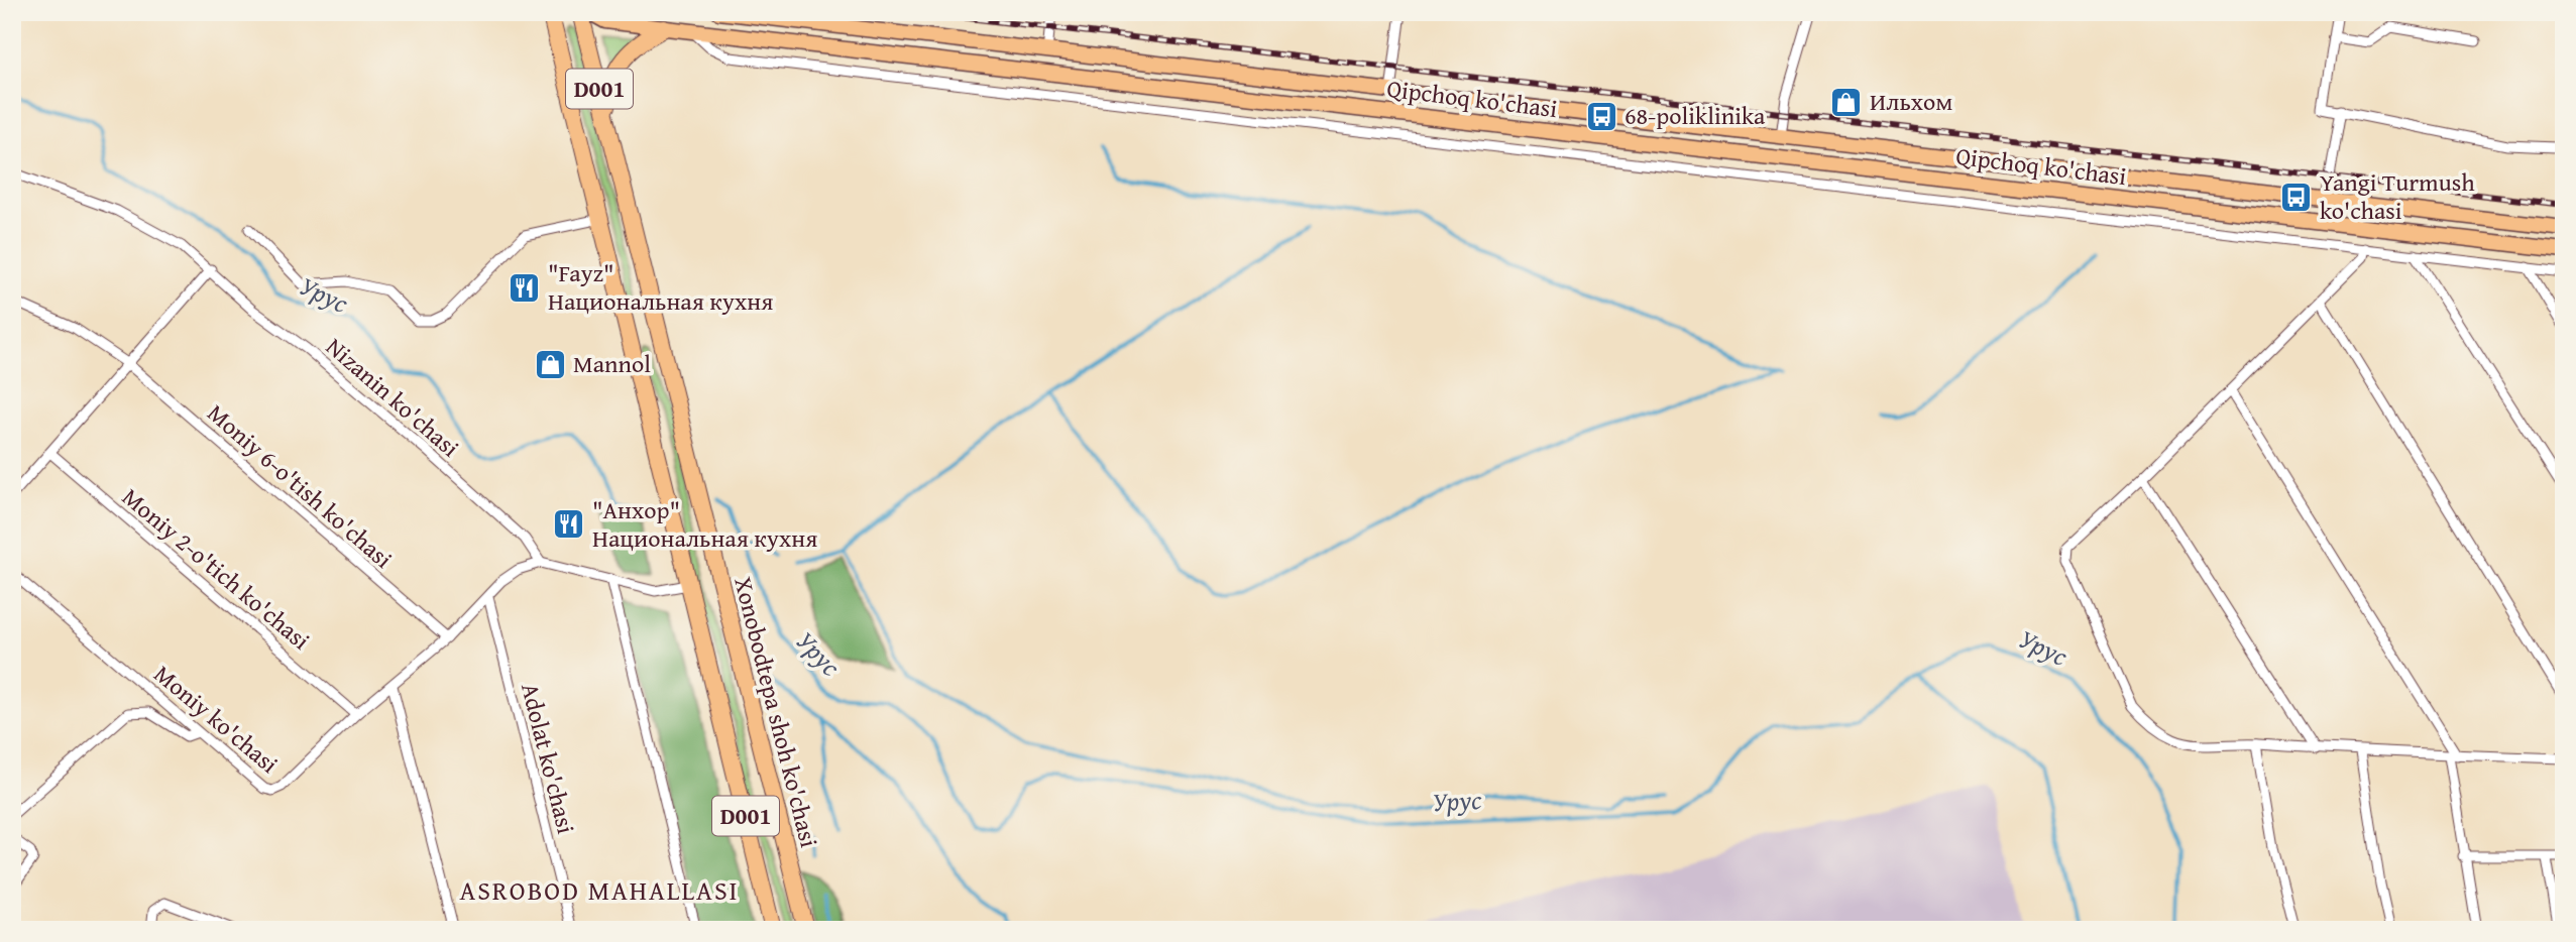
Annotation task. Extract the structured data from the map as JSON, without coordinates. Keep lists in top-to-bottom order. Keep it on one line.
{"streets":{"highway":["D001","Xonobodtepa shoh ko'chasi"],"main road":["Qipchoq ko'chasi"],"street":["Nizanin ko'chasi","Moniy 6-o'tish ko'chasi","Moniy 2-o'tich ko'chasi","Moniy ko'chasi","Adolat ko'chasi"]},"crossings":[["Nizanin ko'chasi","Moniy ko'chasi"],["Moniy 6-o'tish ko'chasi","Moniy ko'chasi"],["Moniy 2-o'tich ko'chasi","Moniy ko'chasi"],["Moniy ko'chasi","Adolat ko'chasi"]],"districts":["ASROBOD MAHALLASI"],"water":["Урус"],"places":{"shop":["Ильхом","Mannol"],"bus stop":["68-poliklinika","Yangi Turmush ko'chasi"],"restaurant":["\"Fayz\" Национальная кухня","\"Анхор\" Национальная кухня"]}}
